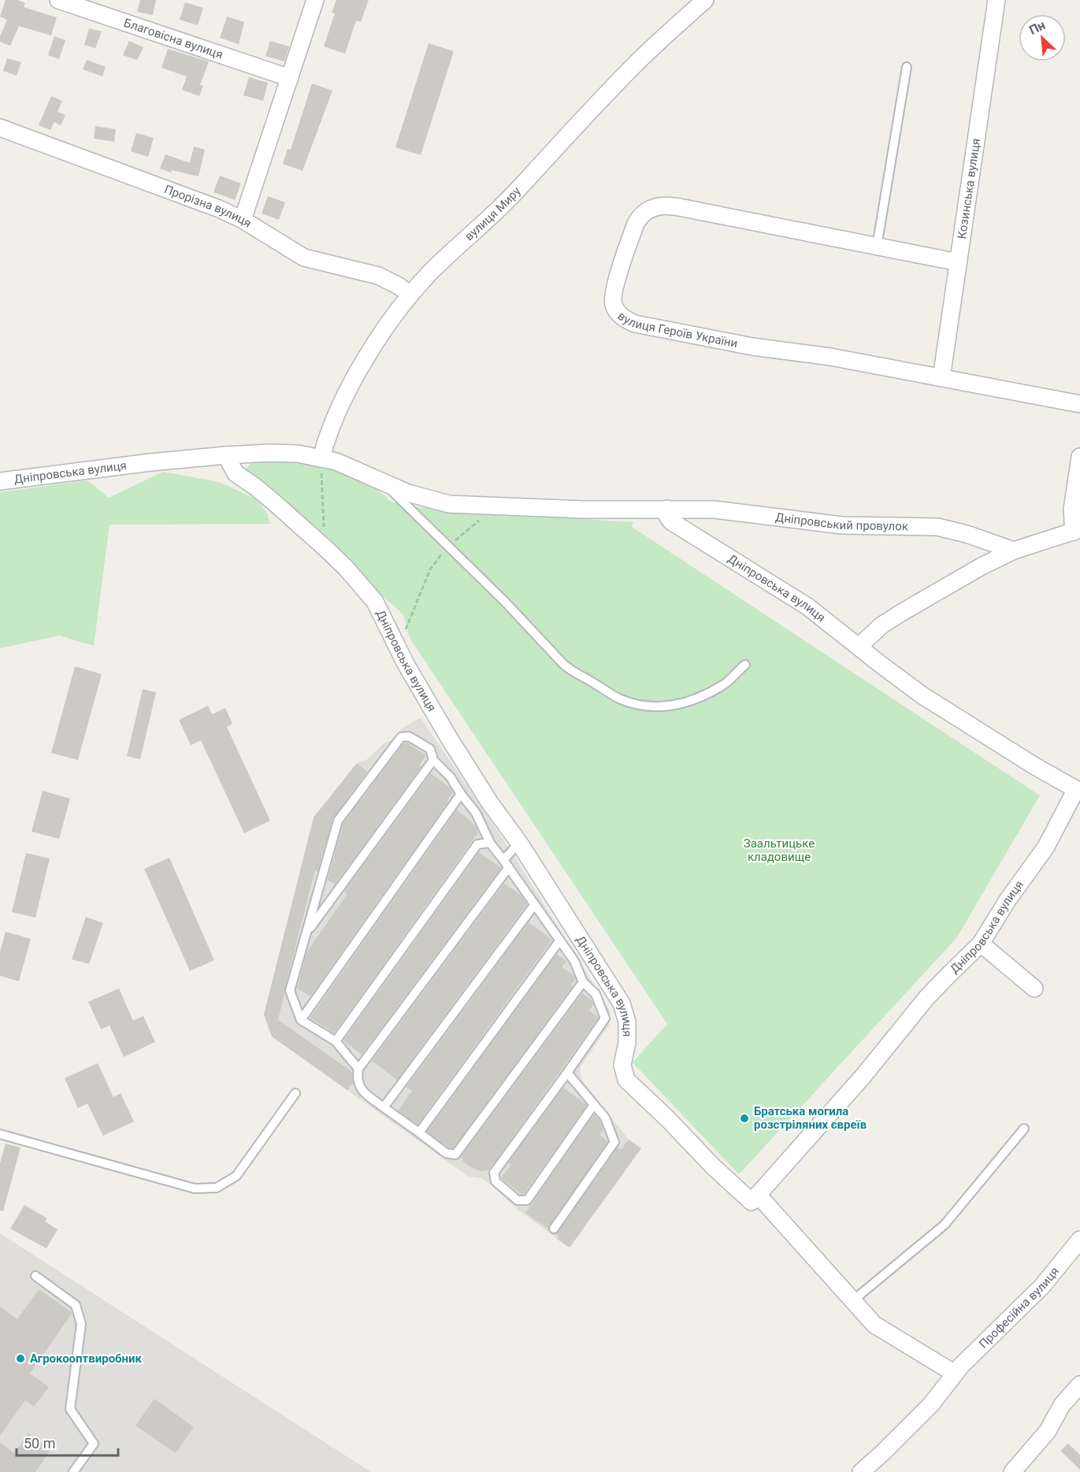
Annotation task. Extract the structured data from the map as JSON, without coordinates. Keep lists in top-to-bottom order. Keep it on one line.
{"streets":{"street":["Благовісна вулиця","Козинська вулиця","Прорізна вулиця","вулиця Миру","вулиця Героїв України","Дніпровська вулиця","Дніпровський провулок","Професійна вулиця"]},"crossings":[["Козинська вулиця","вулиця Героїв України"],["Прорізна вулиця","вулиця Миру"],["вулиця Миру","Дніпровська вулиця"],["Дніпровська вулиця","Дніпровський провулок"]],"parks":["Заальтицьке кладовище"],"places":["Братська могила розстріляних євреїв","Агрокооптвиробник"],"scale_bar":"50 m","north":"top left"}
